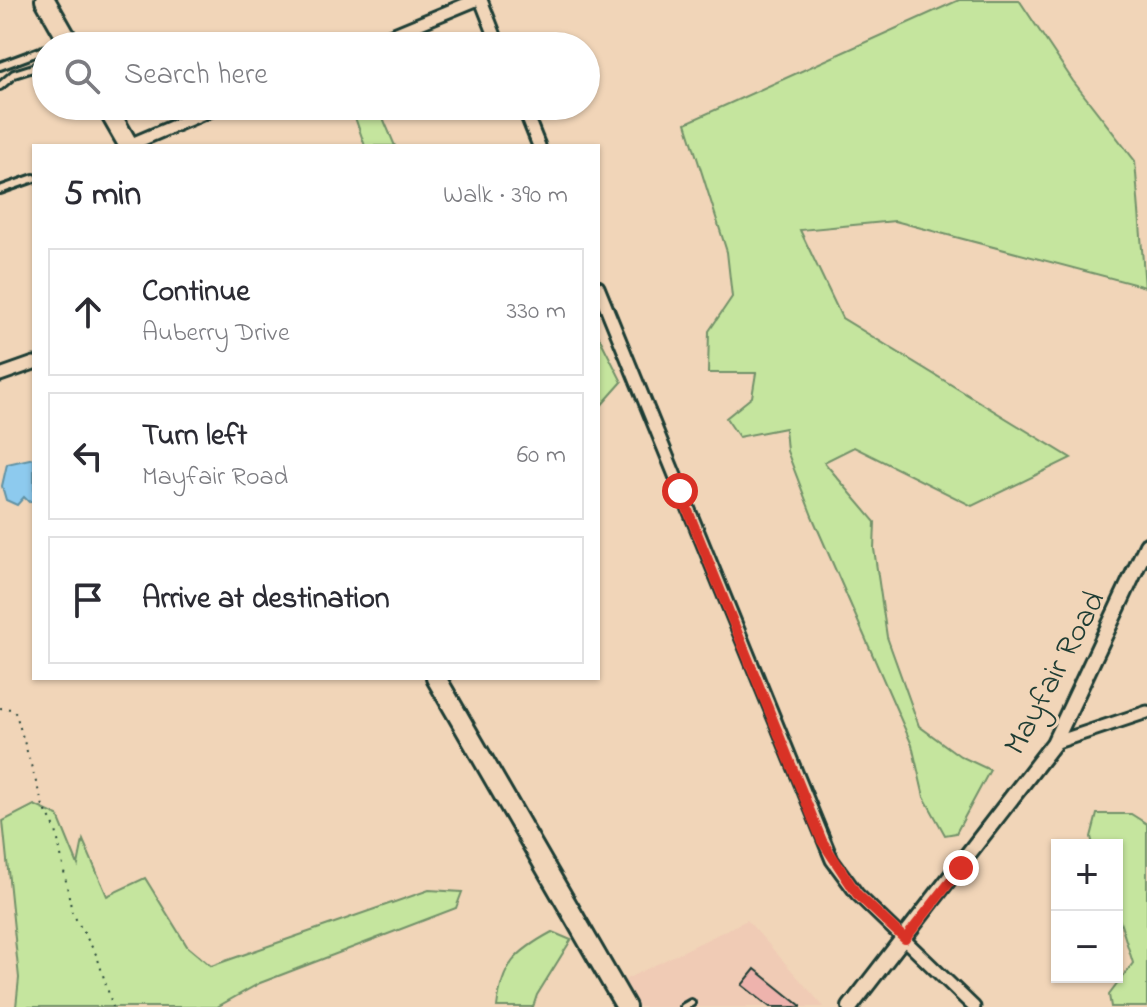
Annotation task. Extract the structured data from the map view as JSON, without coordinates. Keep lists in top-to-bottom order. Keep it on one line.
{"streets":{"street":["Mayfair Road"]},"page":{"search":"Search here","heading":["5 min","Walk · 390 m"],"list":[["Continue","Auberry Drive","330 m"],["Turn left","Mayfair Road","60 m"],"Arrive at destination"],"map_buttons":["+","−"]}}
